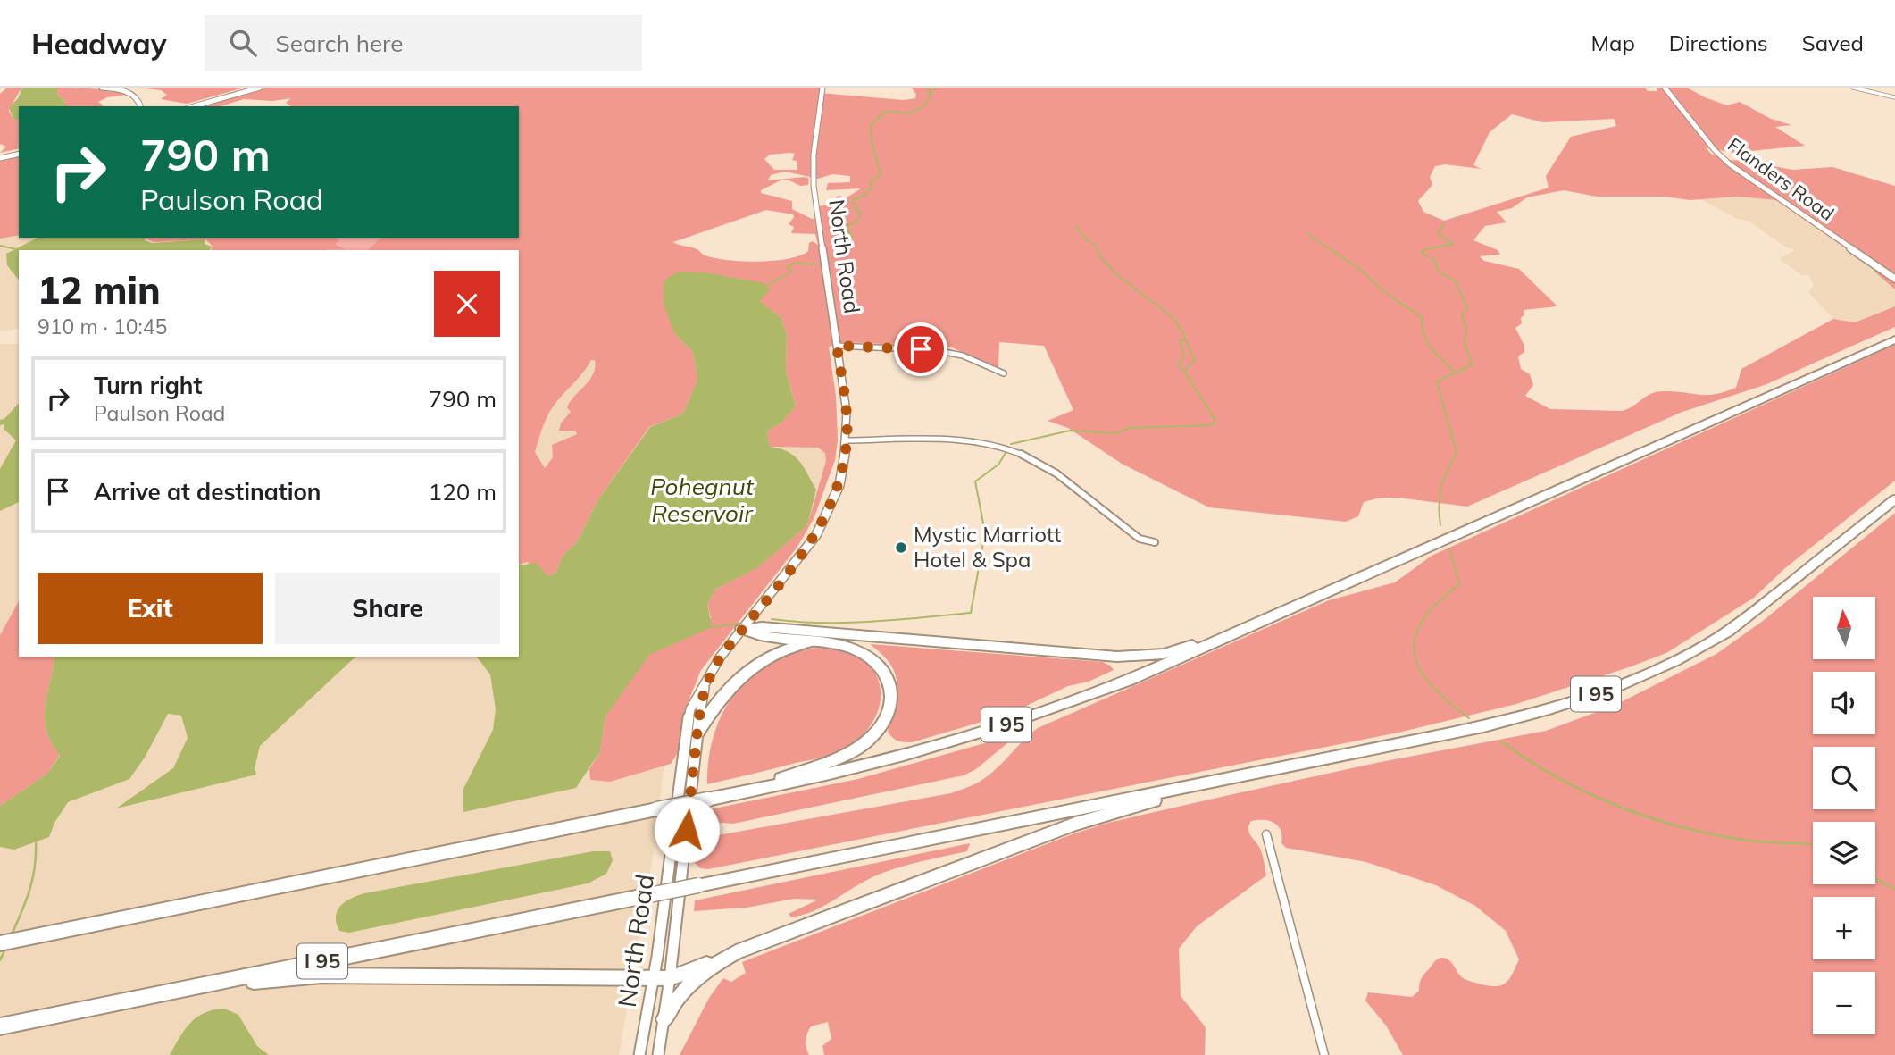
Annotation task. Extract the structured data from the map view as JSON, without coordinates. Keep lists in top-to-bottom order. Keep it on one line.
{"streets":{"highway":["I 95"],"main road":["Flanders Road","North Road"]},"water":["Pohegnut Reservoir"],"places":["Mystic Marriott Hotel & Spa"],"north":"top","page":{"header":"Headway","search":"Search here","nav":["Map","Directions","Saved"],"turn":["790 m","Paulson Road"],"heading":["12 min","910 m · 10:45"],"list":[{"name":"Turn right","note":"Paulson Road","value":"790 m"},{"name":"Arrive at destination","value":"120 m"}],"buttons":["Exit","Share"],"map_buttons":["+","−"]}}
